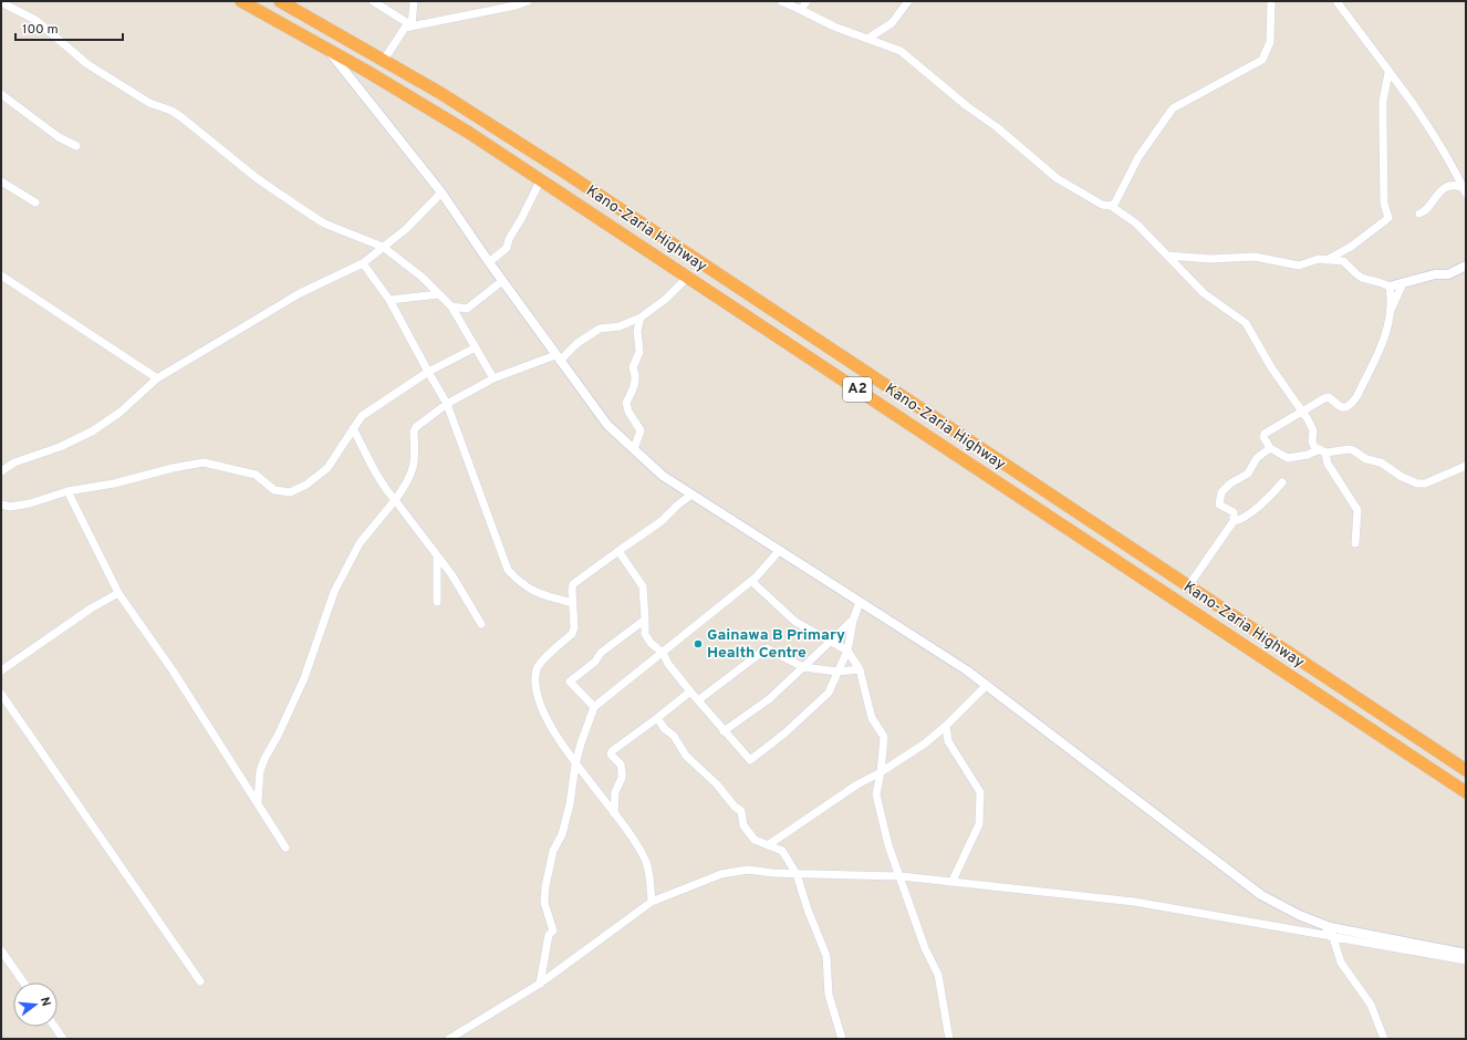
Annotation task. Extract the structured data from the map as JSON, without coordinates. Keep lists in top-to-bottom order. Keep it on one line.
{"streets":{"highway":["Kano-Zaria Highway","A2"]},"places":["Gainawa B Primary Health Centre"],"scale_bar":"100 m","north":"right"}
